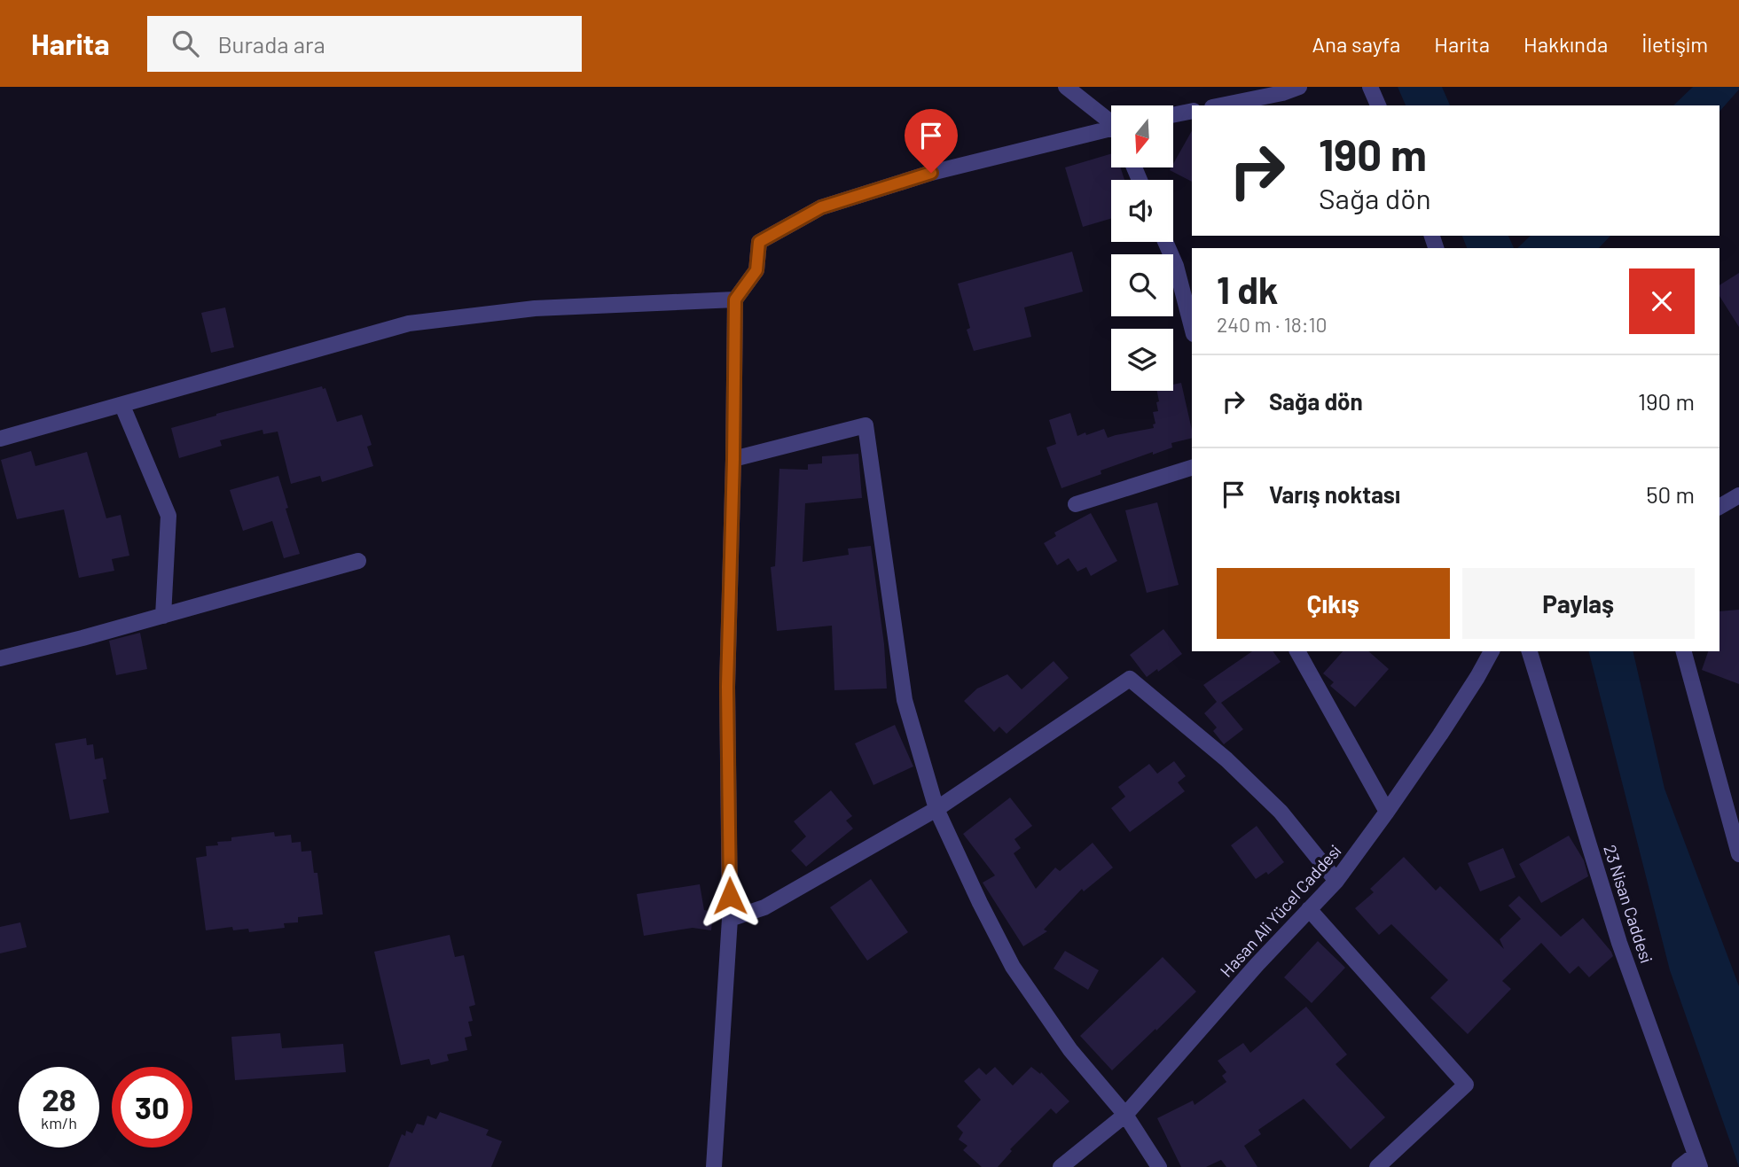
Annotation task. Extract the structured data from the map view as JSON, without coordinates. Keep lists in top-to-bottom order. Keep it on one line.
{"streets":{"street":["23 Nisan Caddesi","Hasan Ali Yücel Caddesi"]},"north":"bottom","page":{"header":"Harita","search":"Burada ara","nav":["Ana sayfa","Harita","Hakkında","İletişim"],"turn":["190 m","Sağa dön"],"heading":["1 dk","240 m · 18:10"],"list":[{"name":"Sağa dön","value":"190 m"},{"name":"Varış noktası","value":"50 m"}],"buttons":["Çıkış","Paylaş"],"speed":"28 km/h","limit":"30"}}
